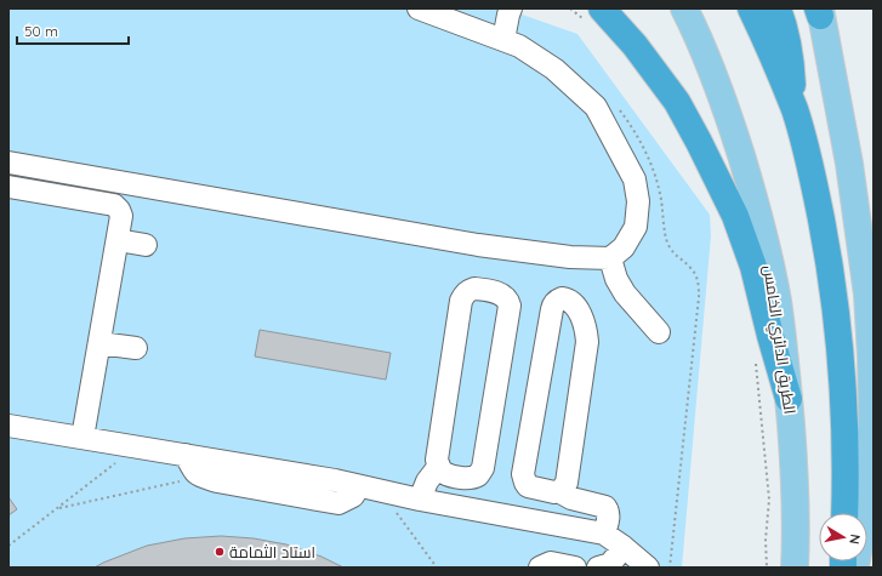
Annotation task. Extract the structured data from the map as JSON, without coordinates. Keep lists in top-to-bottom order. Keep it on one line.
{"streets":{"main road":["الطريق الدائري الخامس"]},"places":["استاد الثمامة"],"scale_bar":"50 m","north":"right"}
